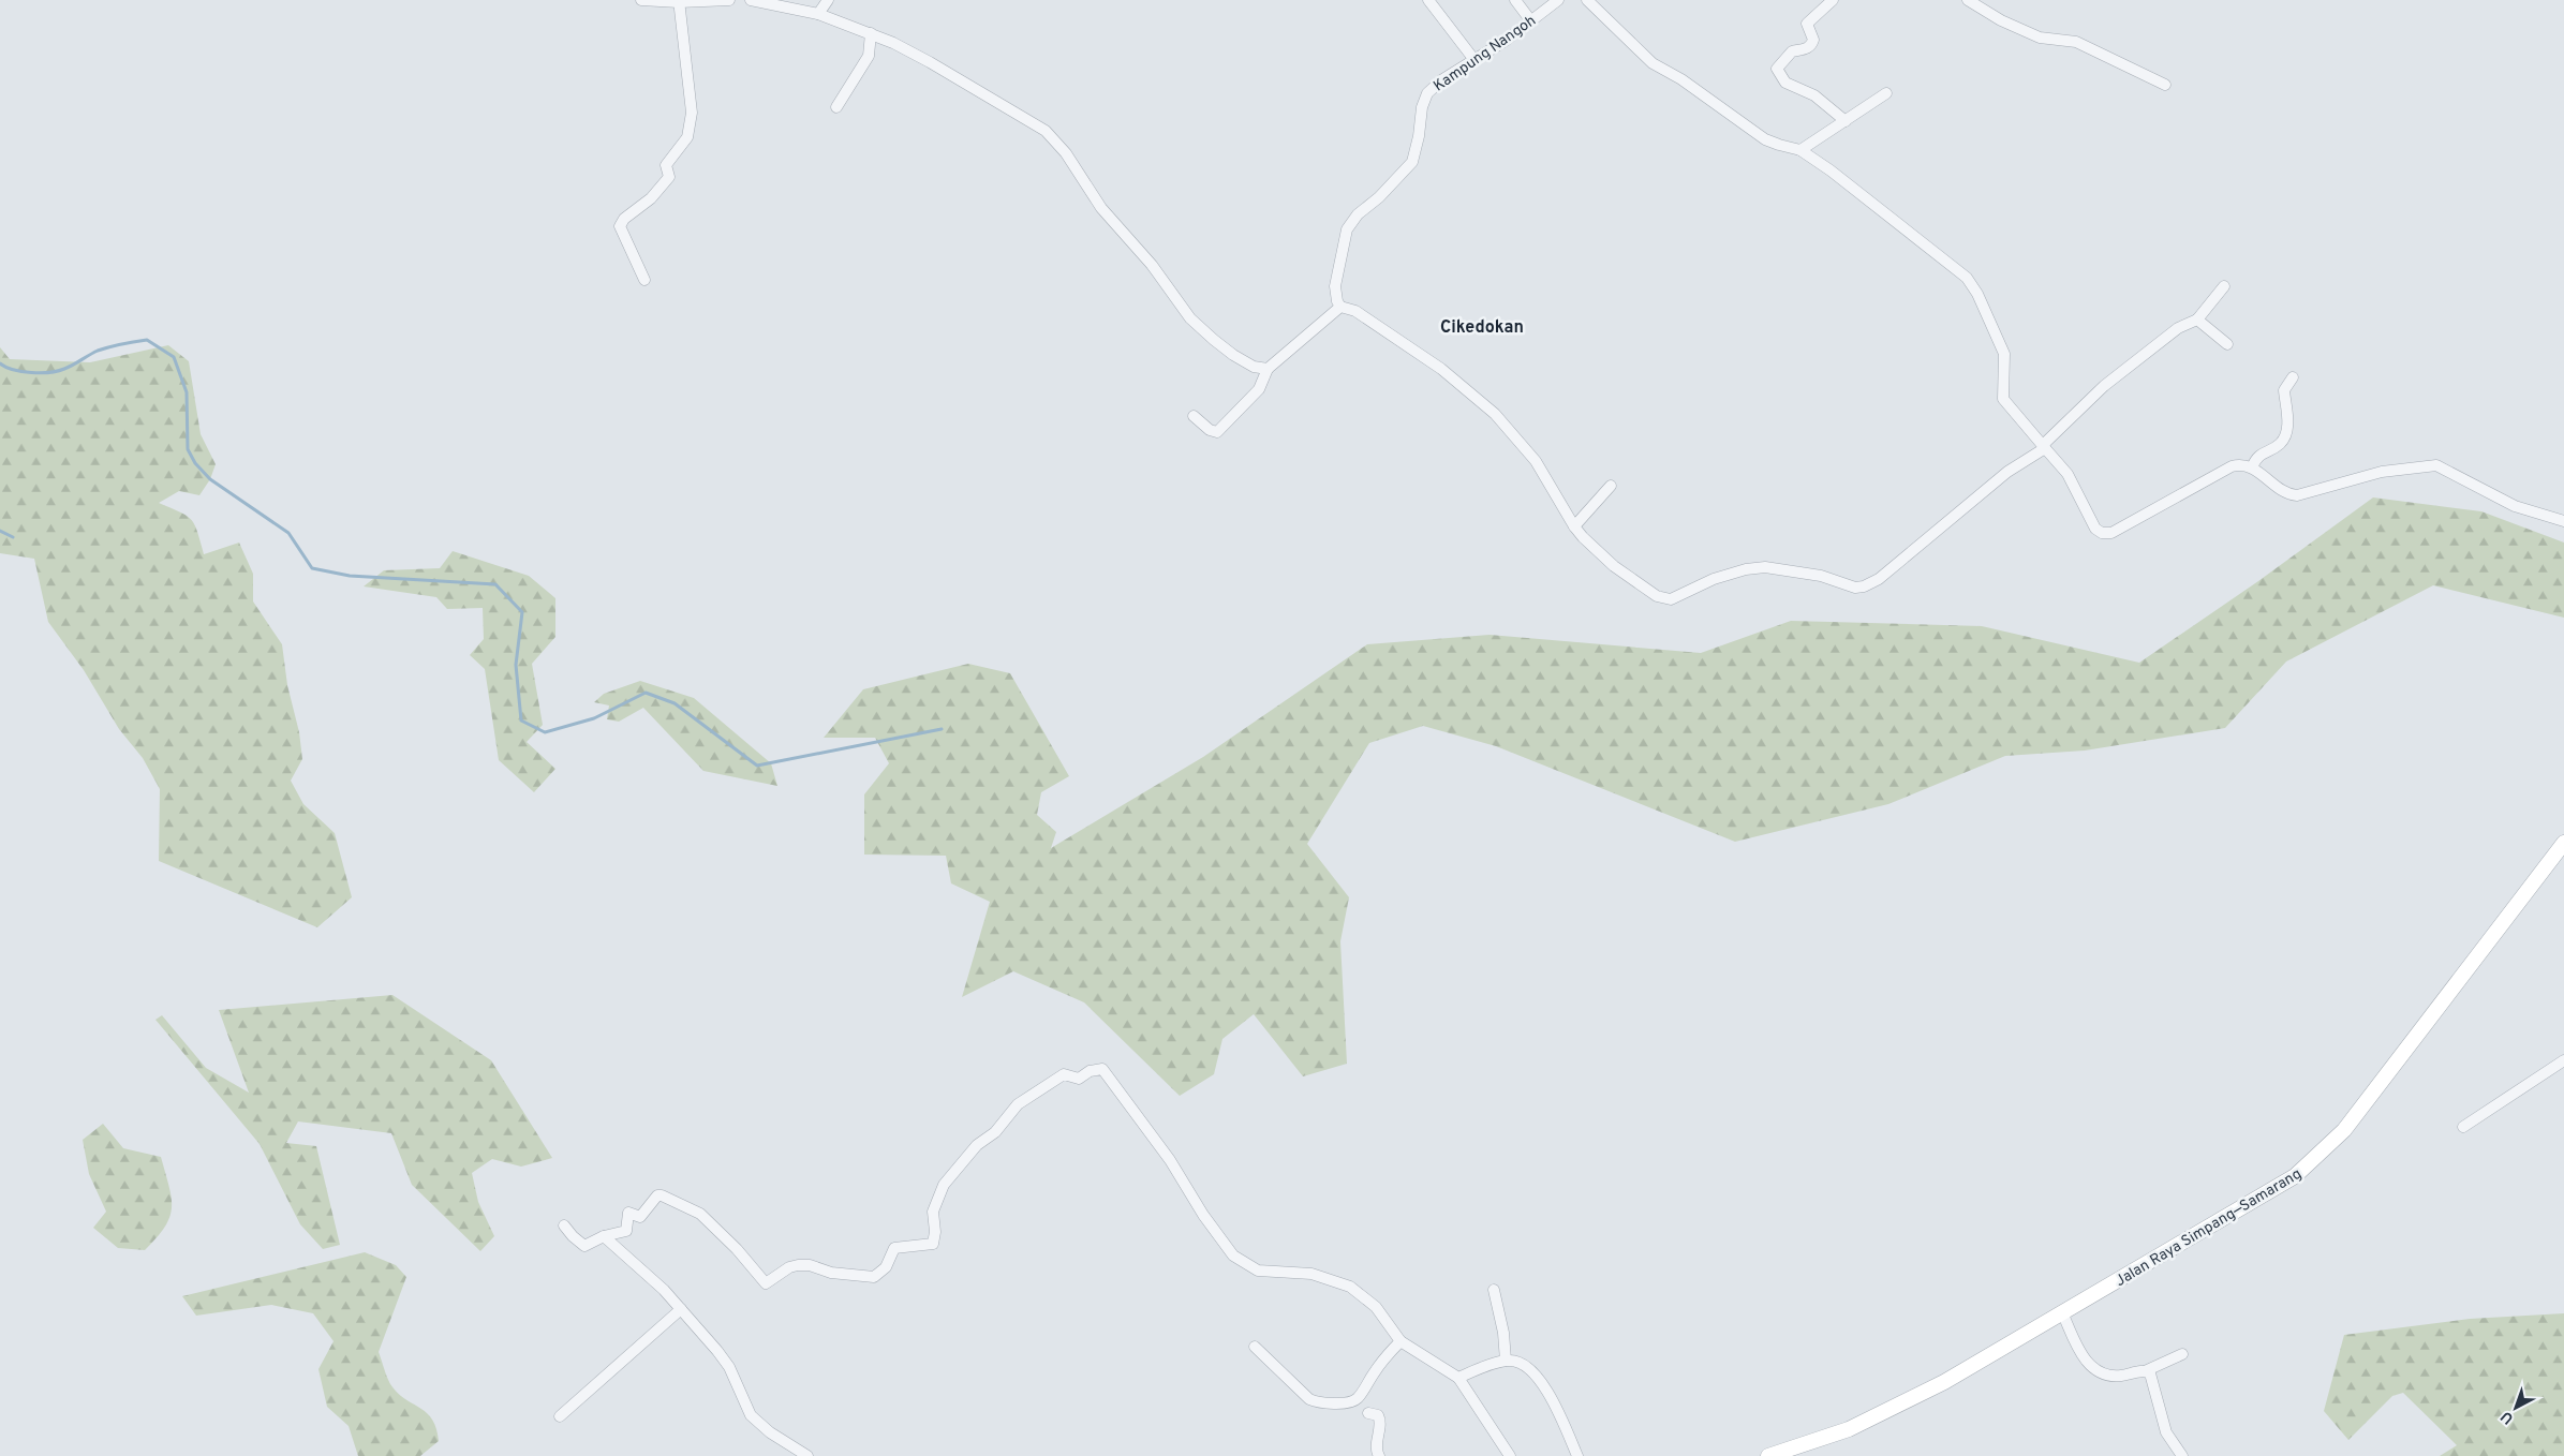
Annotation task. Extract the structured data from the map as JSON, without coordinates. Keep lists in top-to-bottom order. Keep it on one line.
{"streets":{"main road":["Jalan Raya Simpang—Samarang"],"street":["Kampung Nangoh"]},"districts":["Cikedokan"],"north":"bottom left"}
